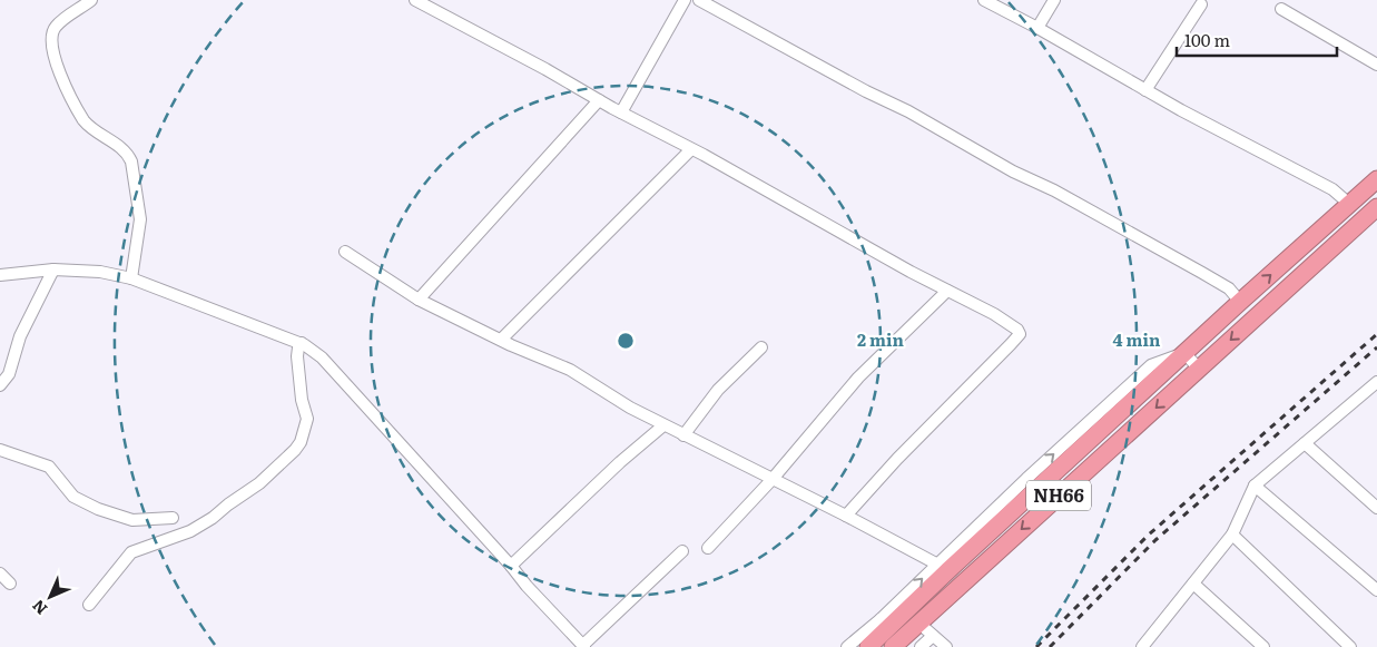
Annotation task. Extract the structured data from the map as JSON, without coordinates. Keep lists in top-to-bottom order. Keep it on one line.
{"streets":{"highway":["NH66"]},"scale_bar":"100 m","north":"bottom left","rings":["2 min","4 min"]}
